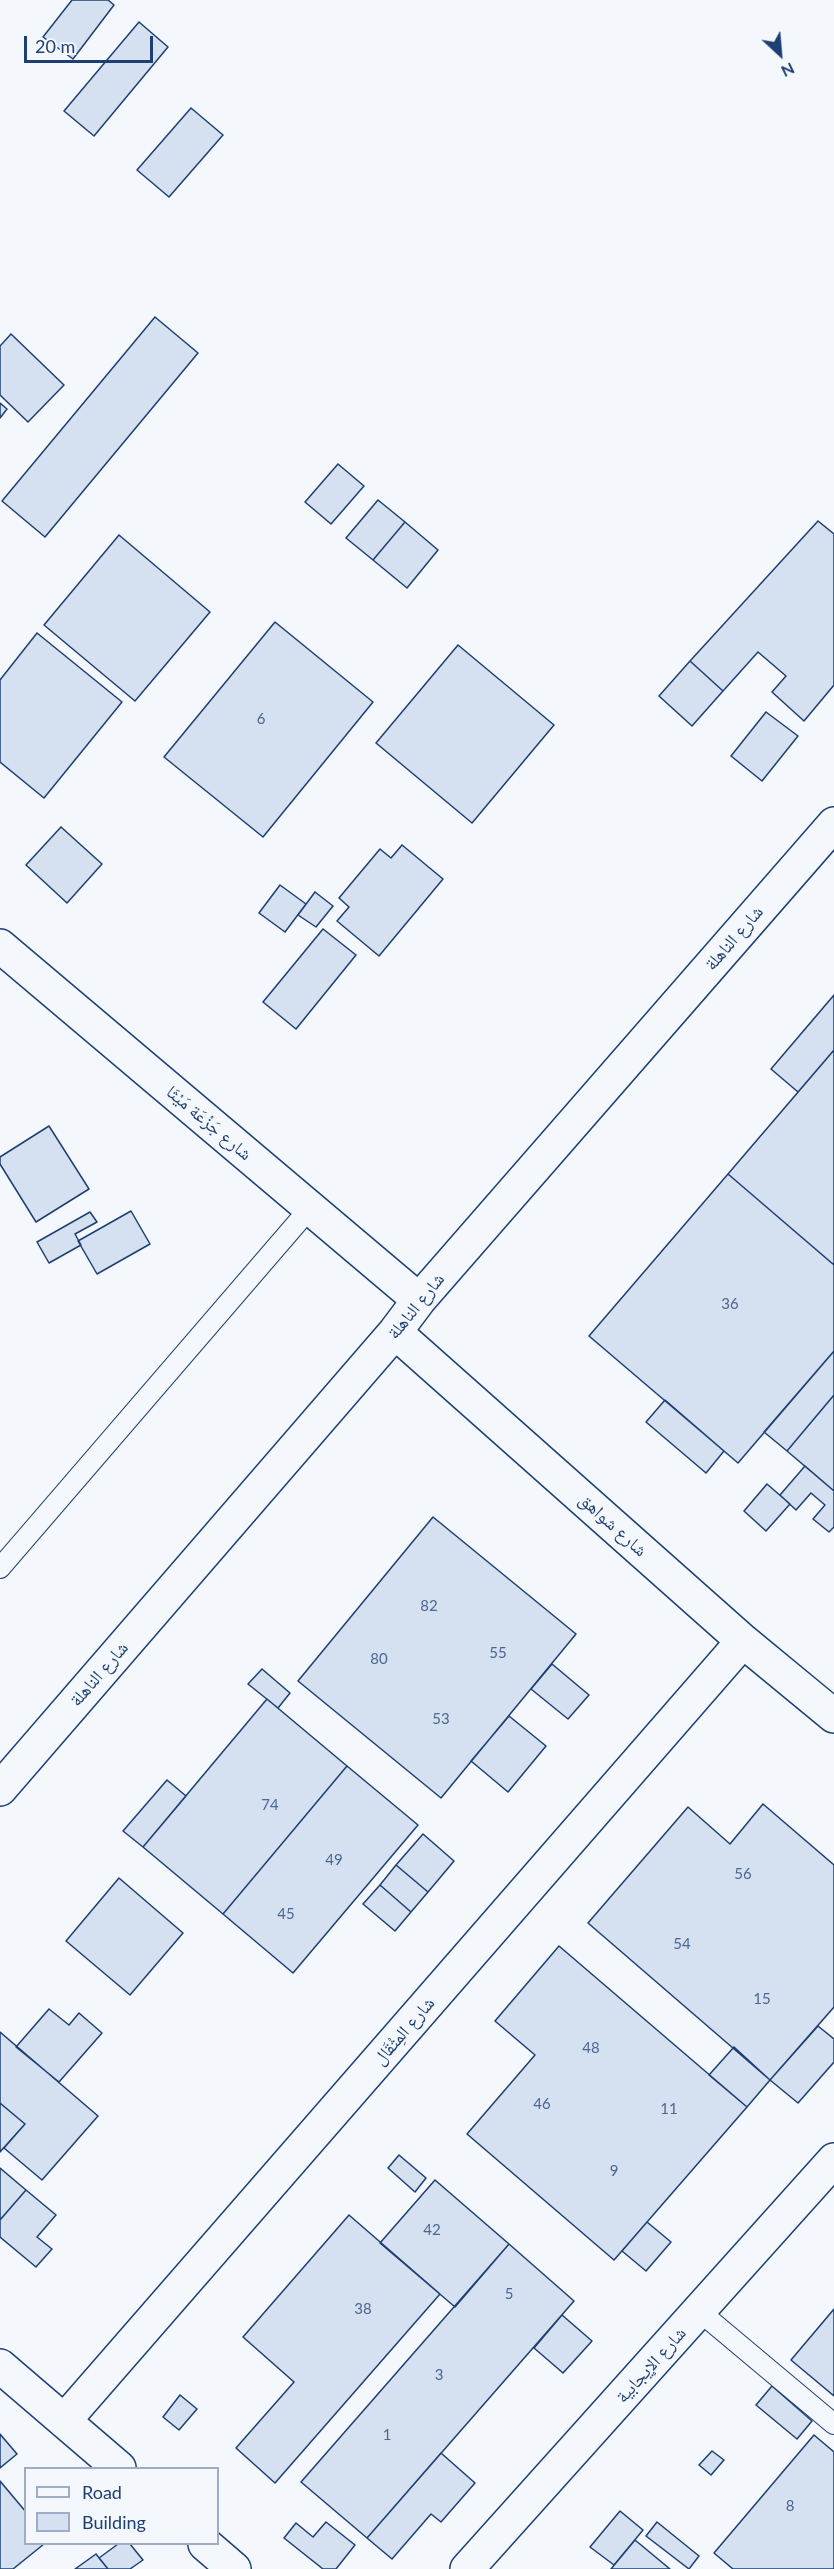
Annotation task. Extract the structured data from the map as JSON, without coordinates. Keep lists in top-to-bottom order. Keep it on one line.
{"streets":{"street":["شارع الناهلة","شارع جَزْعَة مَيْثَا","شارع شواهق","شارع المِثْقَال","شارع الإيجابية"]},"crossings":[["شارع الناهلة","شارع جَزْعَة مَيْثَا"],["شارع الناهلة","شارع شواهق"],["شارع شواهق","شارع المِثْقَال"]],"house_numbers":["6","36","82","55","80","53","74","49","56","45","54","15","48","46","11","9","42","5","38","3","1","8"],"legend":["Road","Building"],"scale_bar":"20 m","north":"bottom right"}
